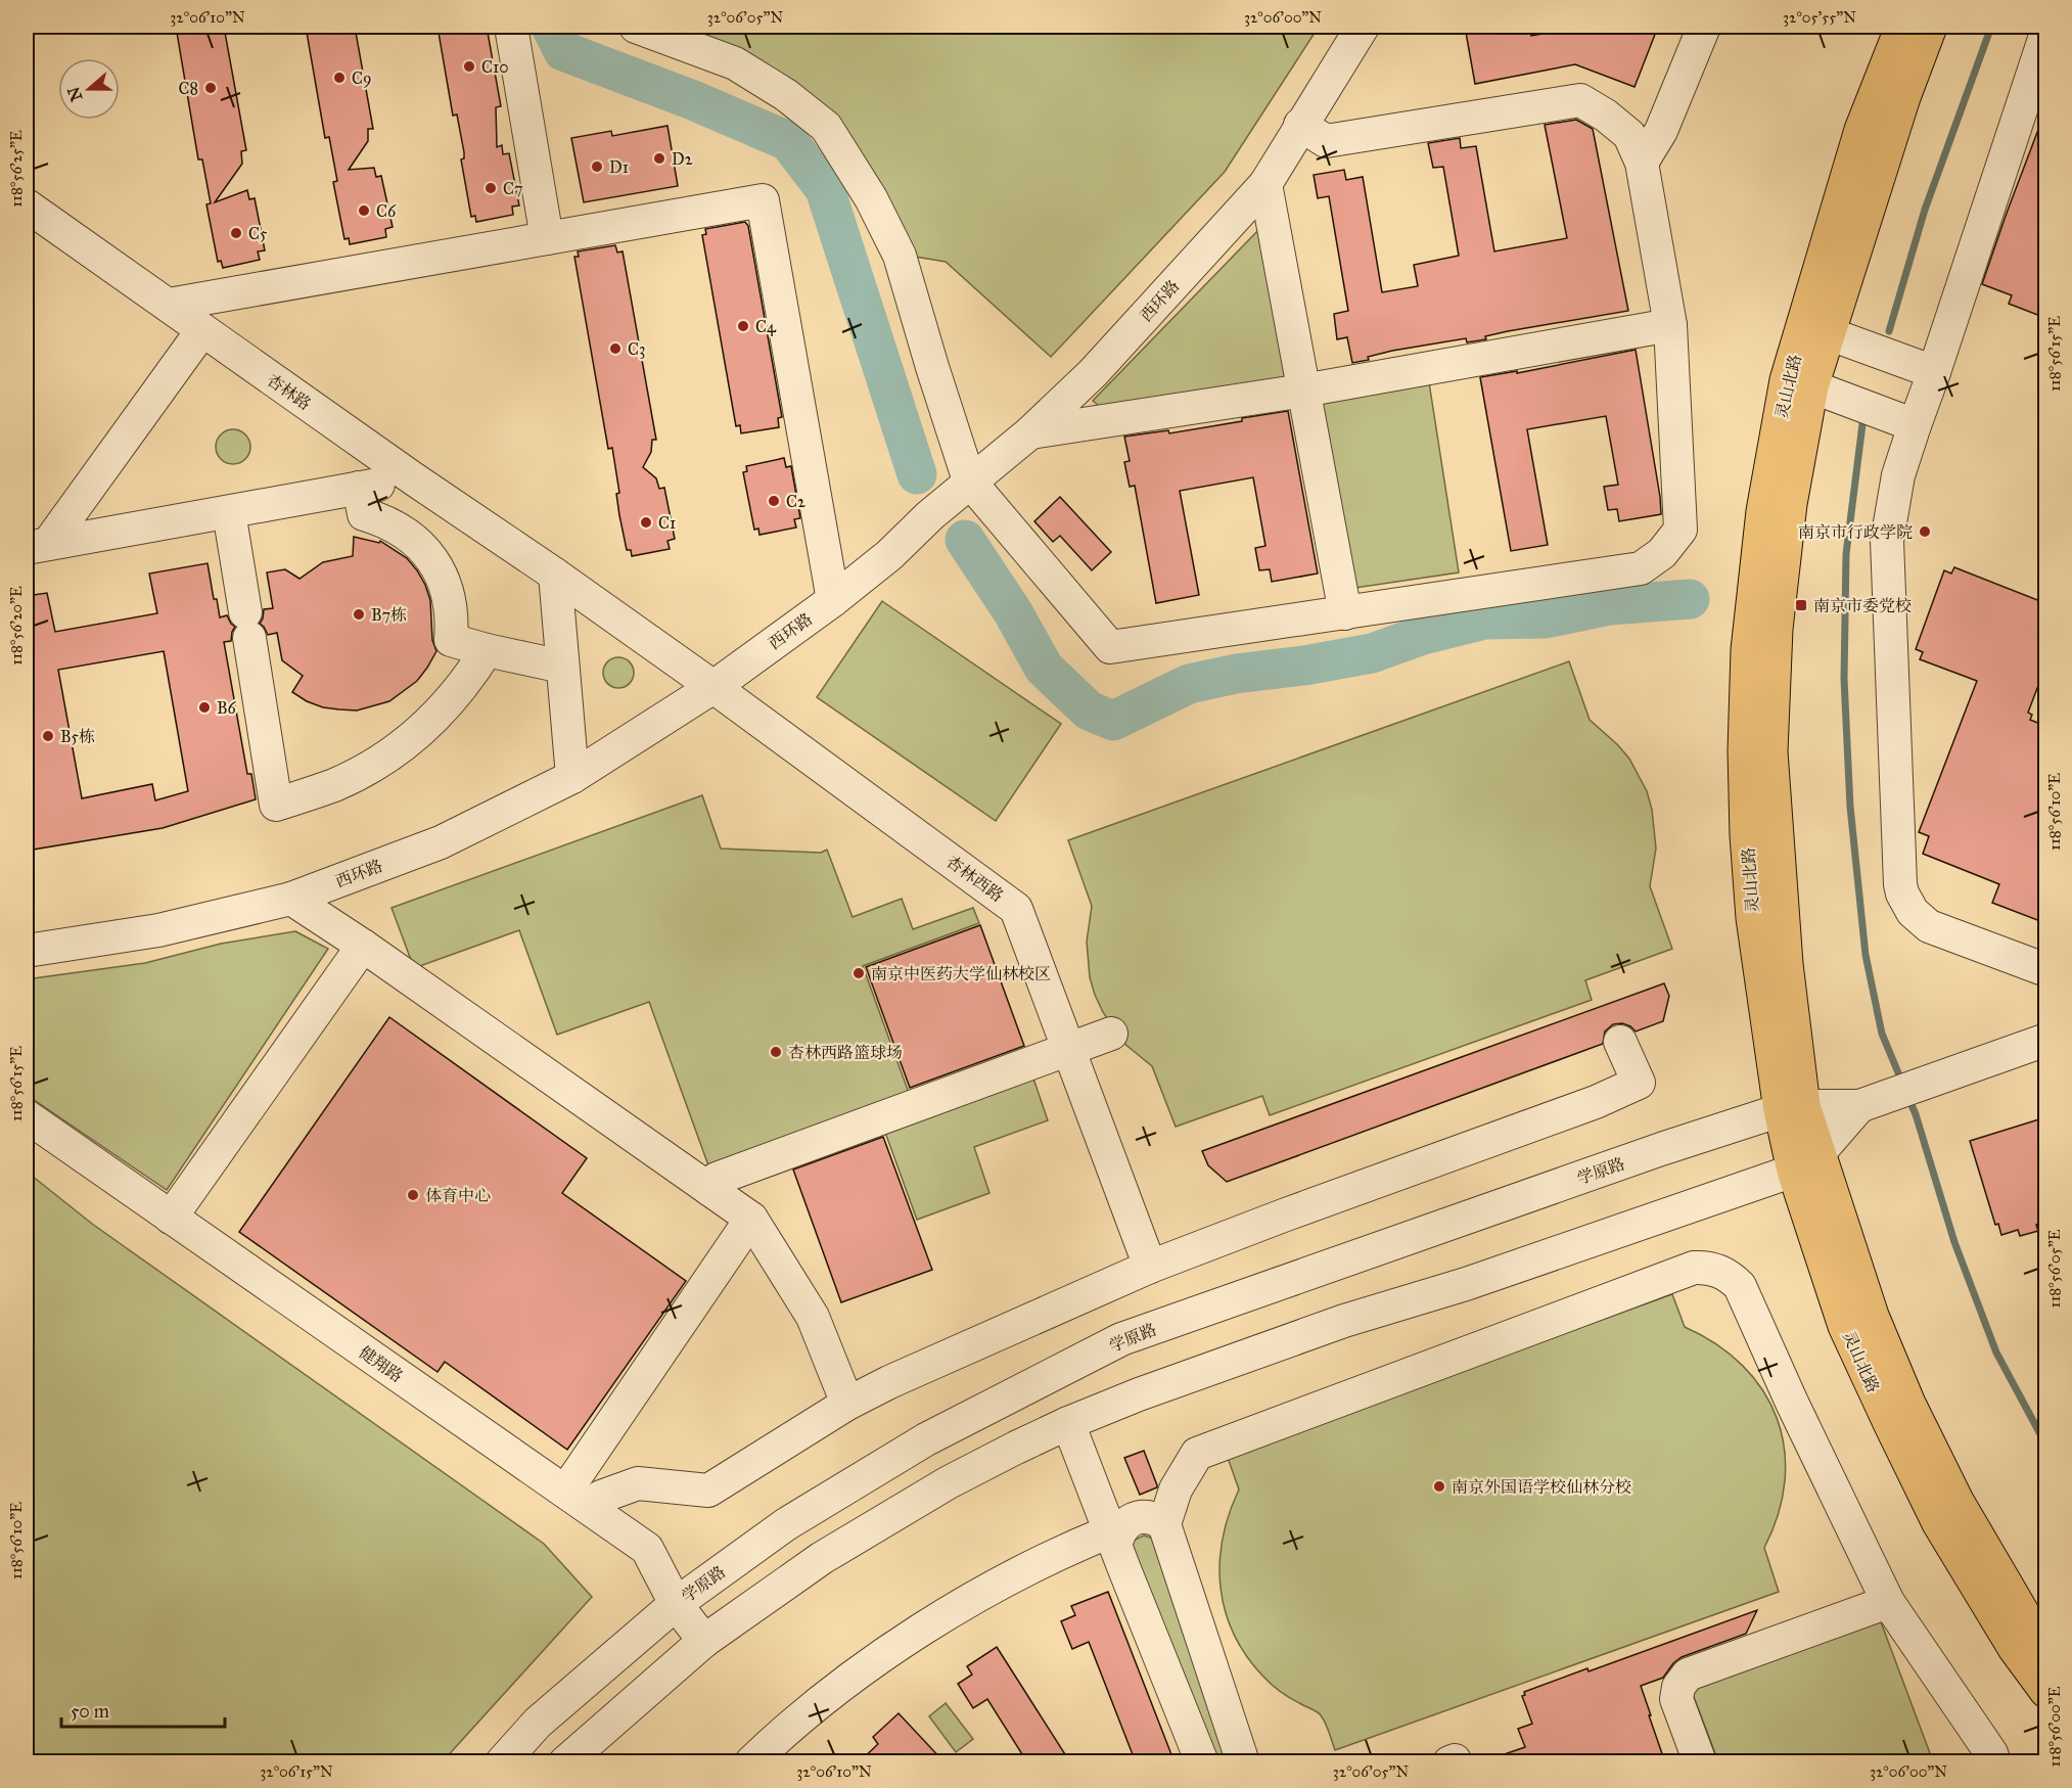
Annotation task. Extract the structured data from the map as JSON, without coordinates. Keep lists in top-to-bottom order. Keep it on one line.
{"streets":{"main road":["灵山北路"],"street":["西环路","杏林路","杏林西路","学原路","健翔路"]},"crossings":[["西环路","杏林路"],["西环路","杏林西路"],["灵山北路","学原路"],["杏林路","杏林西路"],["学原路","健翔路"]],"places":{"other":["C10","C9","C8","D2","D1","C7","C6","C5","C4","C3","C2","C1","南京市行政学院","B7栋","B6","B5栋","南京中医药大学仙林校区","杏林西路篮球场","体育中心","南京外国语学校仙林分校"],"transit":["南京市委党校"]},"scale_bar":"50 m","north":"left","coordinates":["32°06'10\"N","32°06'05\"N","32°06'00\"N","32°05'55\"N","118°56'25\"E","118°56'15\"E","118°56'20\"E","118°56'10\"E","118°56'05\"E","118°56'00\"E","32°06'15\"N"]}
